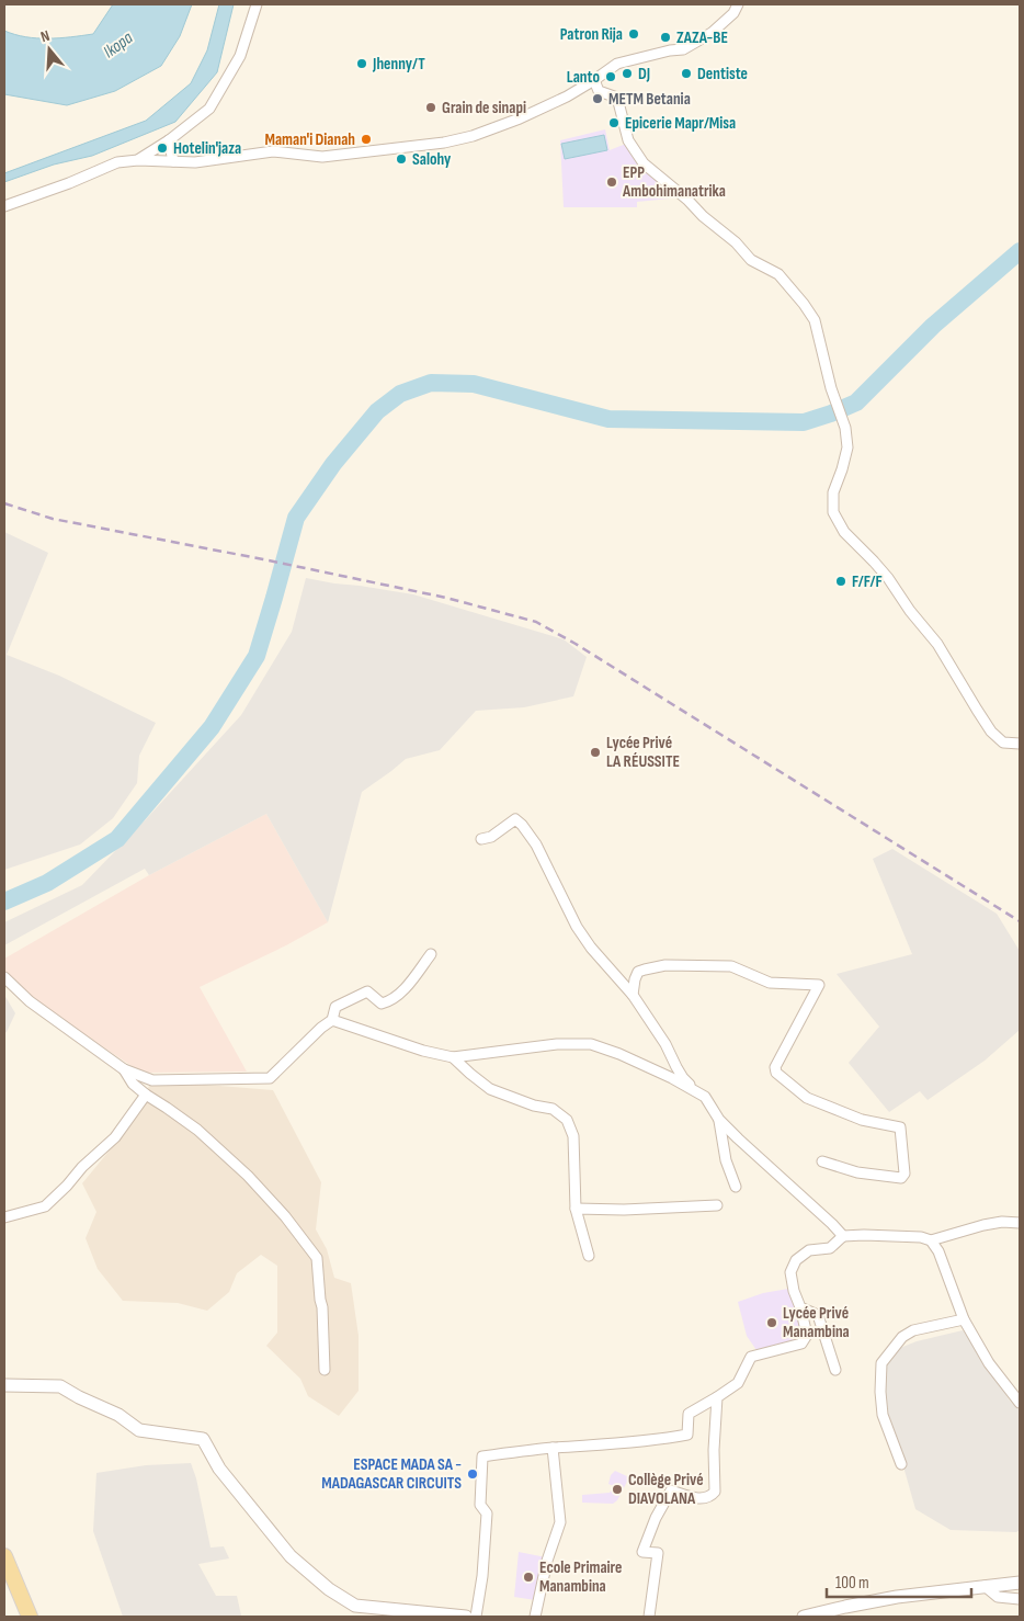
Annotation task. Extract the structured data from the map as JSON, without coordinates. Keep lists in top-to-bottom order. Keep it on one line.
{"water":["Ikopa"],"places":["Patron Rija","ZAZA-BE","Jhenny/T","DJ","Dentiste","Lanto","METM Betania","Grain de sinapi","Epicerie Mapr/Misa","Maman'i Dianah","Hotelin'jaza","Salohy","EPP Ambohimanatrika","F/F/F","Lycée Privé LA RÉUSSITE","Lycée Privé Manambina","ESPACE MADA SA - MADAGASCAR CIRCUITS","Collège Privé DIAVOLANA","Ecole Primaire Manambina"],"scale_bar":"100 m","north":"top"}
